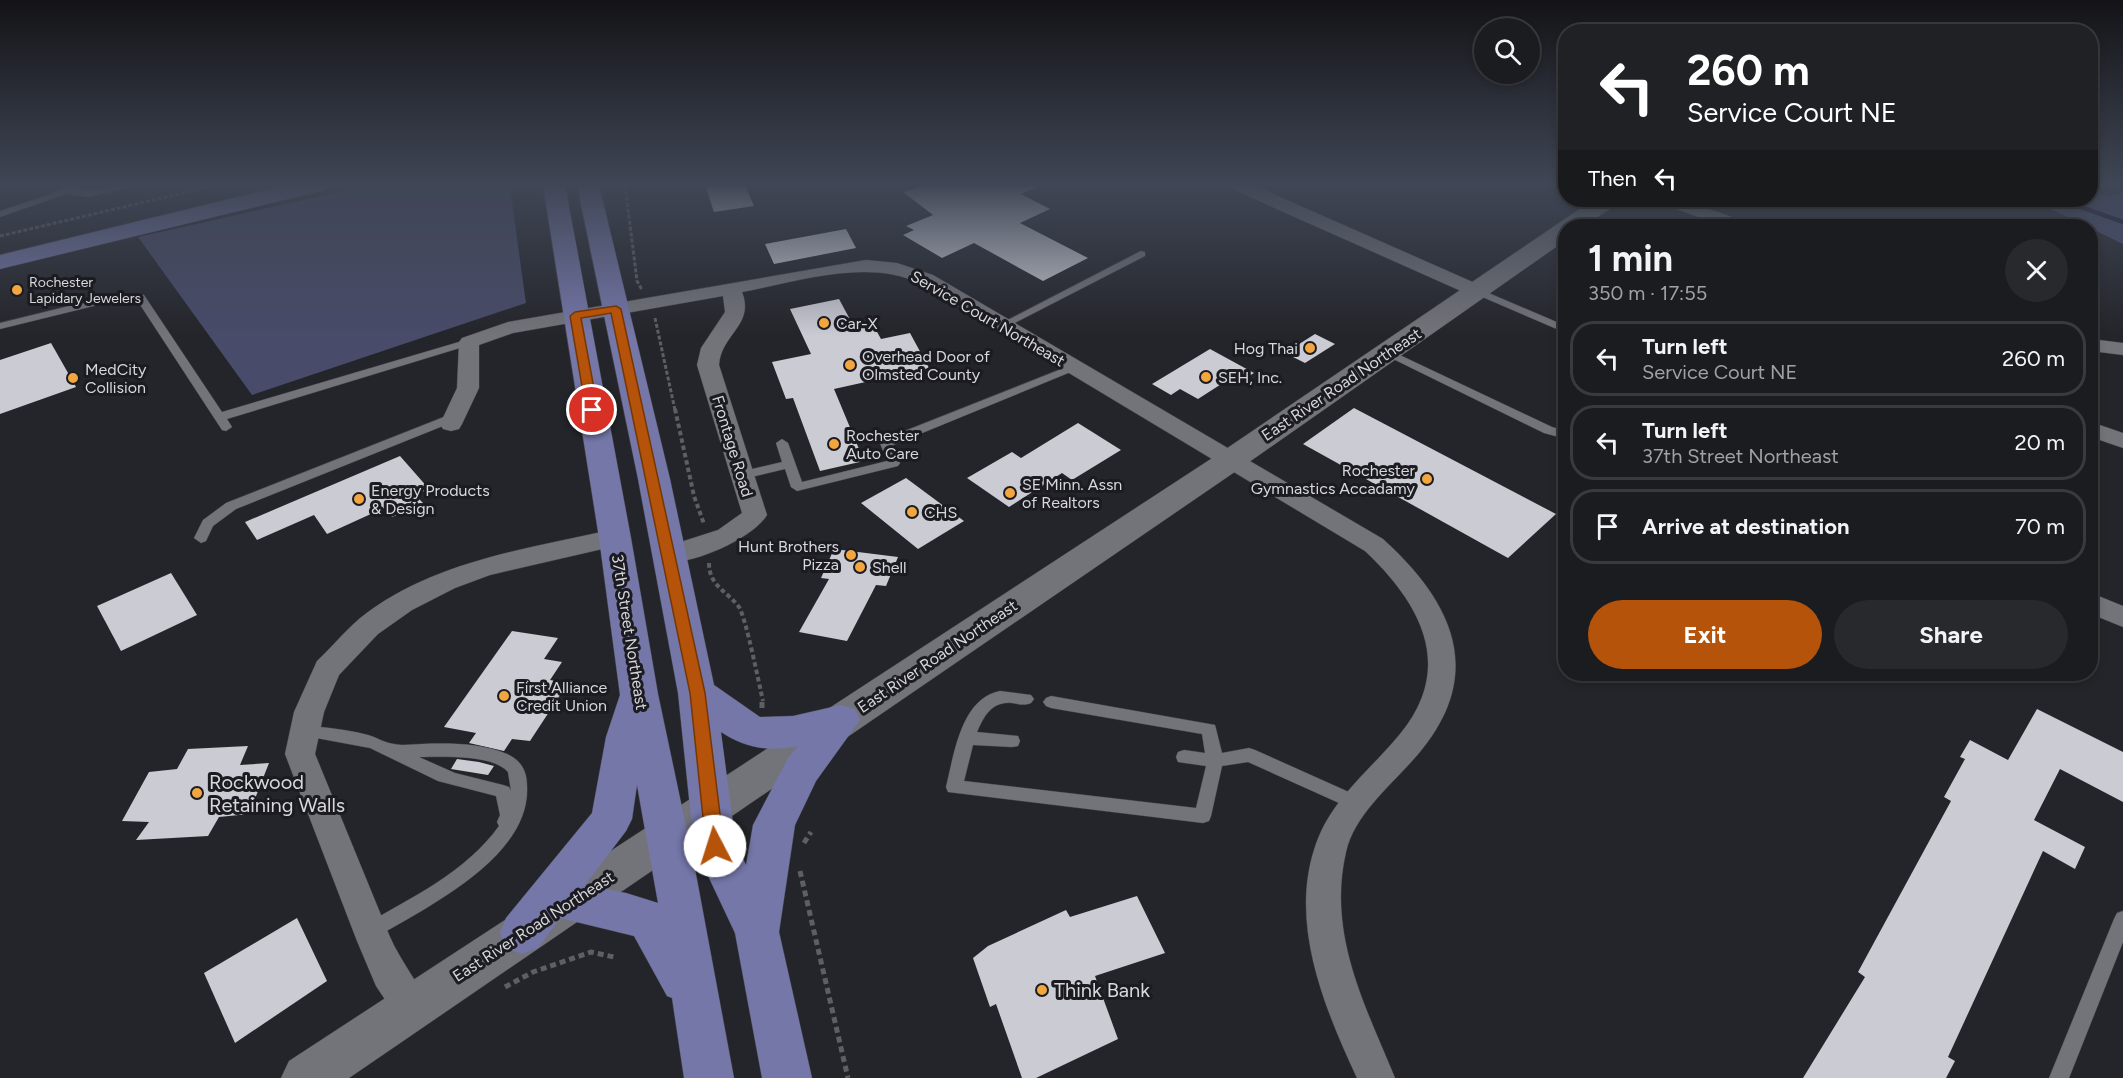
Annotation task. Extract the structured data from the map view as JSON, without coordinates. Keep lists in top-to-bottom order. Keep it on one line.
{"streets":{"main road":["37th Street Northeast"],"street":["Service Court Northeast","East River Road Northeast","Frontage Road"]},"crossings":[["Service Court Northeast","East River Road Northeast"],["Service Court Northeast","Frontage Road"],["Service Court Northeast","37th Street Northeast"],["East River Road Northeast","37th Street Northeast"]],"places":["Rochester Lapidary Jewelers","Car-X","Hog Thai","Overhead Door of Olmsted County","SEH, Inc.","MedCity Collision","Rochester Auto Care","Rochester Gymnastics Accadamy","SE Minn. Assn of Realtors","Energy Products & Design","CHS","Hunt Brothers Pizza","Shell","First Alliance Credit Union","Rockwood Retaining Walls","Think Bank"],"page":{"turn":["260 m","Service Court NE"],"then":"Then","heading":["1 min","350 m · 17:55"],"list":[{"name":"Turn left","note":"Service Court NE","value":"260 m"},{"name":"Turn left","note":"37th Street Northeast","value":"20 m"},{"name":"Arrive at destination","value":"70 m"}],"buttons":["Exit","Share"]}}
